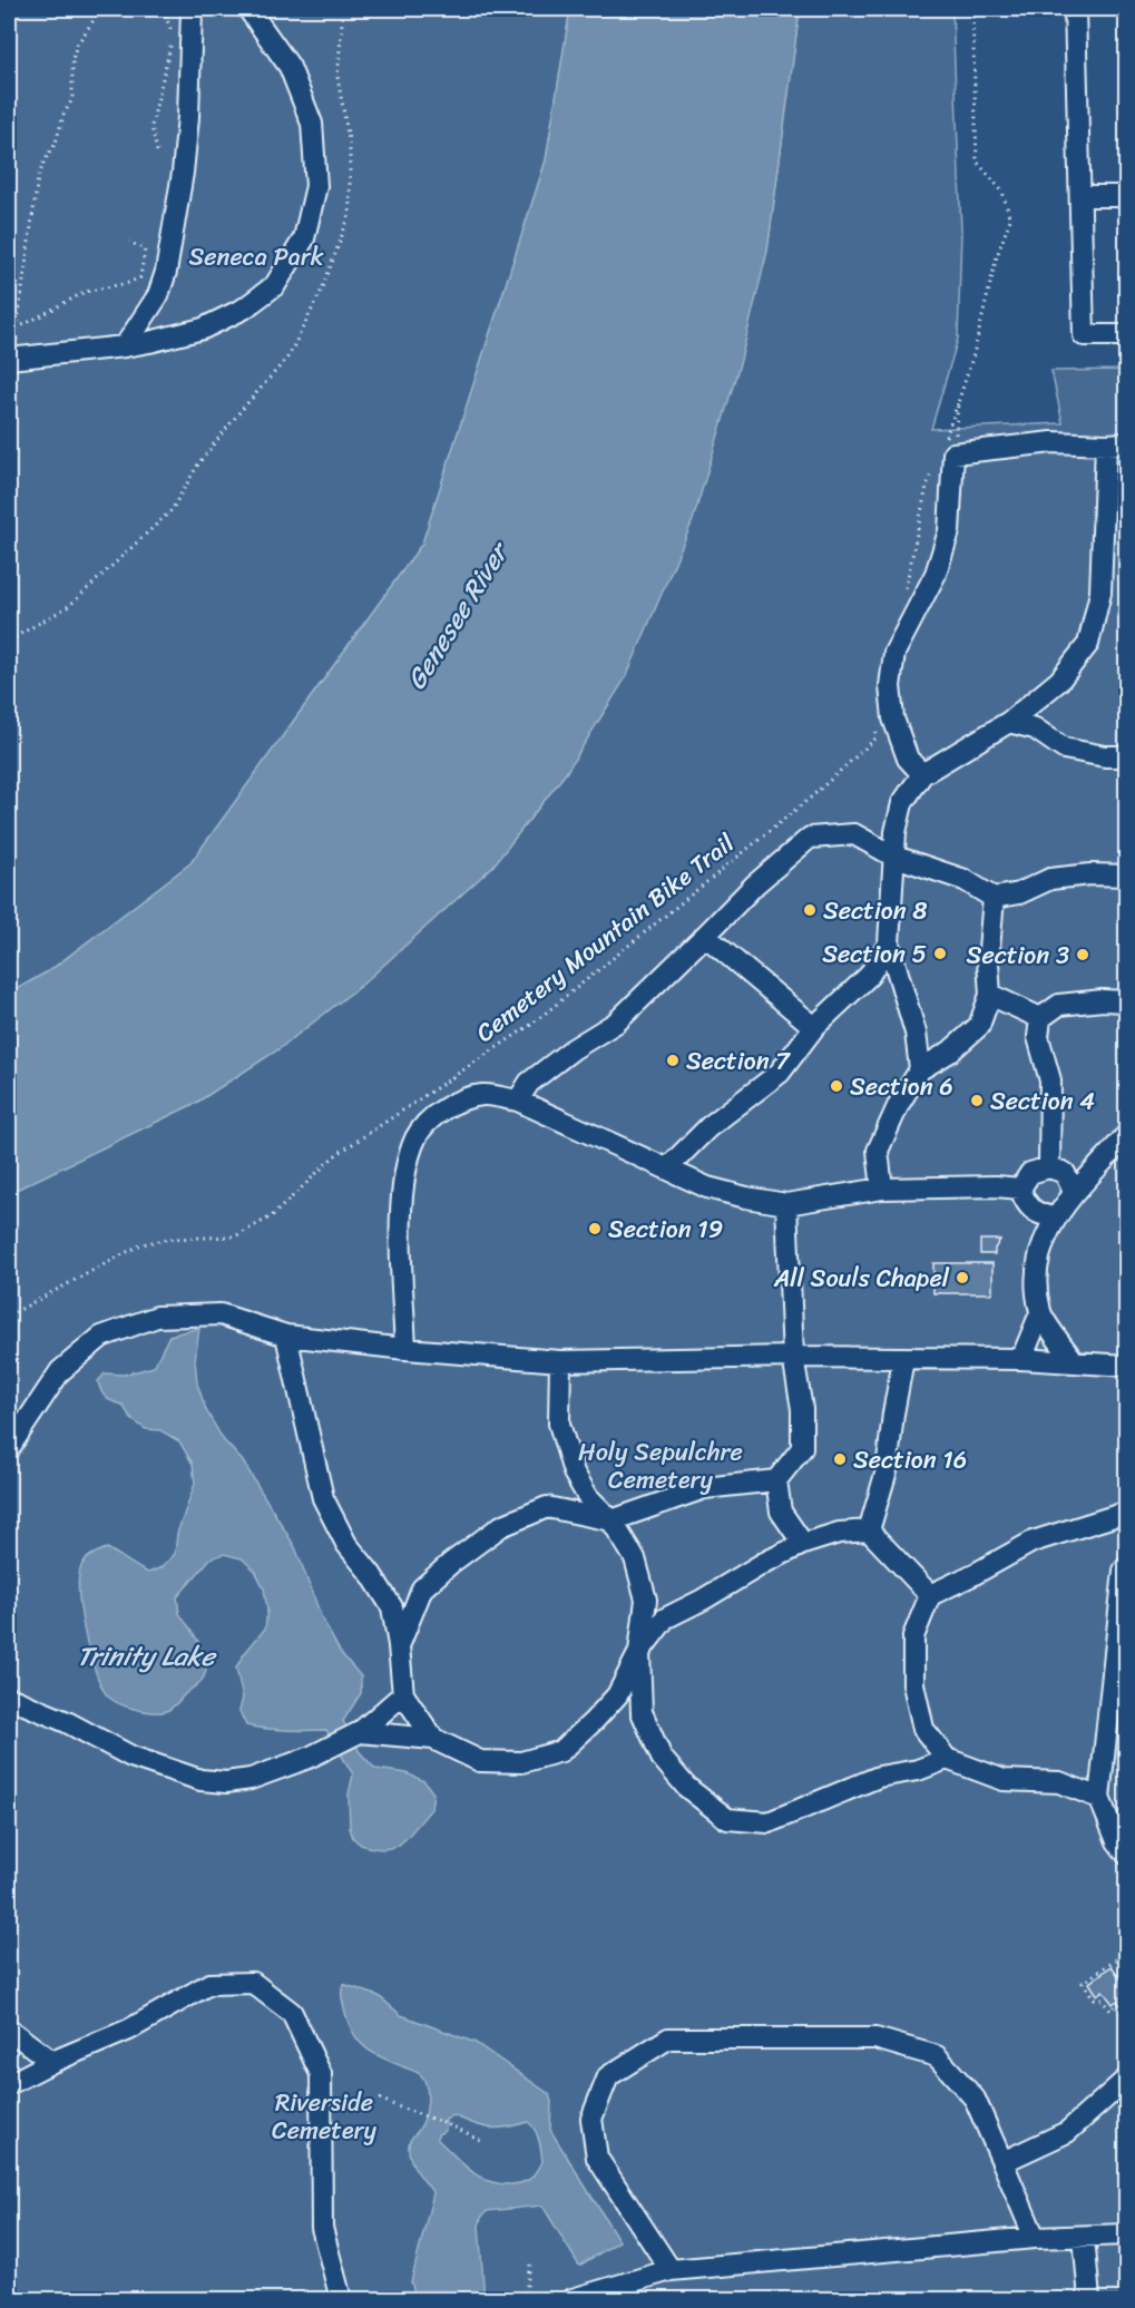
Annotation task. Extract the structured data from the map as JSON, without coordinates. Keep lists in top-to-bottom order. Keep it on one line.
{"streets":{"path":["Cemetery Mountain Bike Trail"]},"water":["Genesee River","Trinity Lake"],"parks":["Seneca Park","Holy Sepulchre Cemetery","Riverside Cemetery"],"places":["Section 8","Section 5","Section 3","Section 7","Section 6","Section 4","Section 19","All Souls Chapel","Section 16"]}
